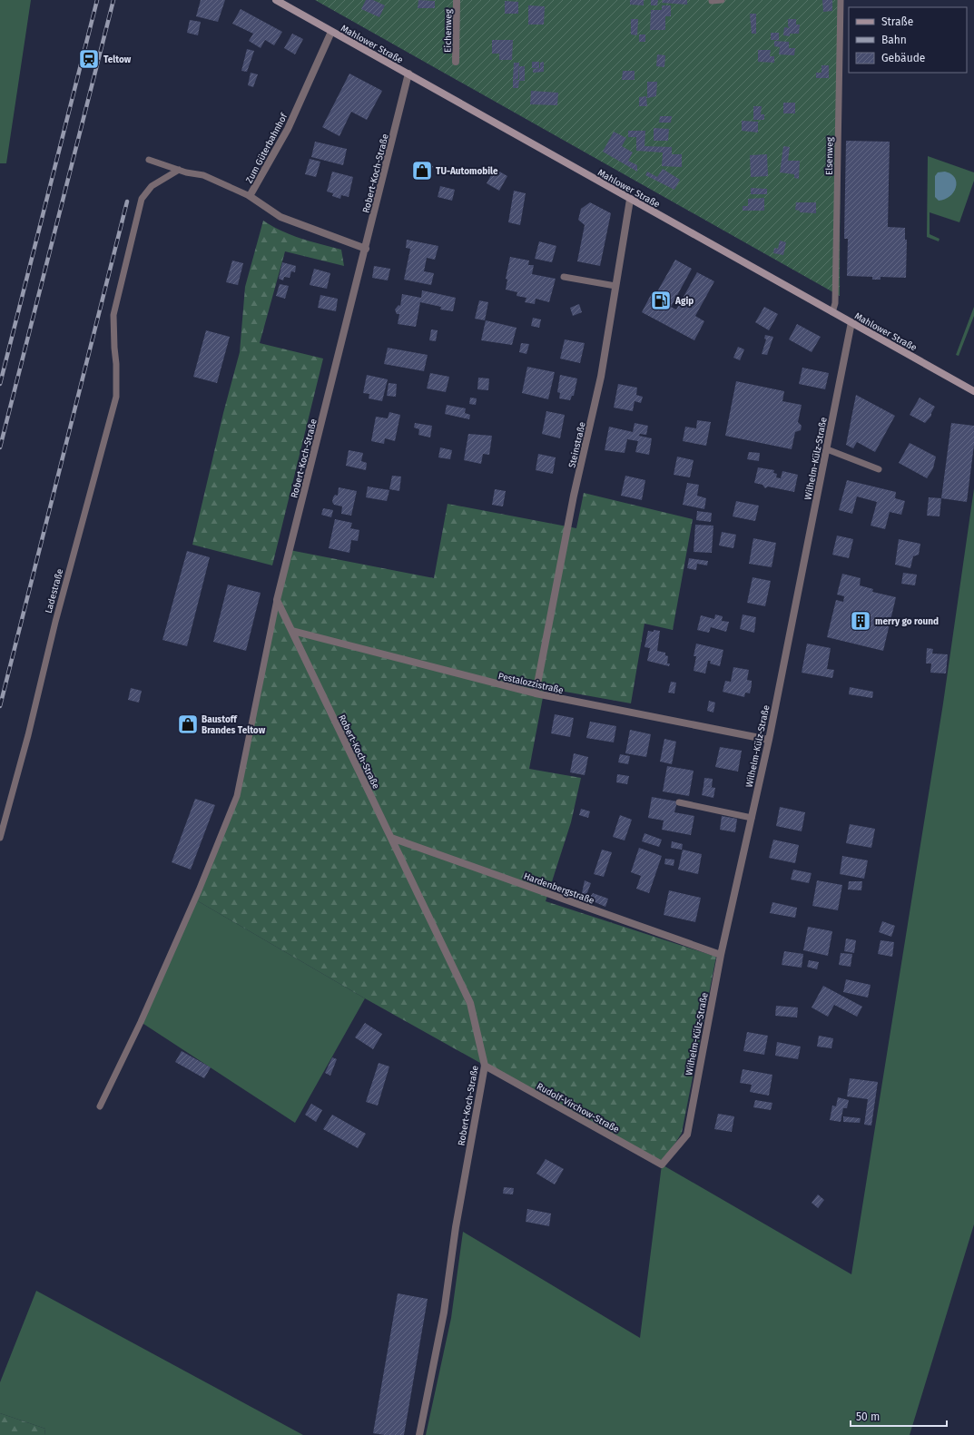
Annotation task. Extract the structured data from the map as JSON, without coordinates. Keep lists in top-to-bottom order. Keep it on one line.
{"streets":{"main road":["Mahlower Straße"],"street":["Eichenweg","Zum Güterbahnhof","Robert-Koch-Straße","Steinstraße","Wilhelm-Külz-Straße","Pestalozzistraße","Hardenbergstraße","Rudolf-Virchow-Straße"],"lane":["Elsenweg","Ladestraße"]},"crossings":[["Mahlower Straße","Zum Güterbahnhof"],["Mahlower Straße","Elsenweg"],["Mahlower Straße","Robert-Koch-Straße"],["Mahlower Straße","Steinstraße"],["Mahlower Straße","Wilhelm-Külz-Straße"],["Zum Güterbahnhof","Robert-Koch-Straße"],["Robert-Koch-Straße","Pestalozzistraße"],["Robert-Koch-Straße","Hardenbergstraße"],["Robert-Koch-Straße","Rudolf-Virchow-Straße"],["Steinstraße","Pestalozzistraße"],["Wilhelm-Külz-Straße","Pestalozzistraße"],["Wilhelm-Külz-Straße","Hardenbergstraße"],["Wilhelm-Külz-Straße","Rudolf-Virchow-Straße"]],"places":{"station":["Teltow"],"shop":["TU-Automobile","Baustoff Brandes Teltow"],"fuel station":["Agip"],"building":["merry go round"]},"legend":["Straße","Bahn","Gebäude"],"scale_bar":"50 m"}
